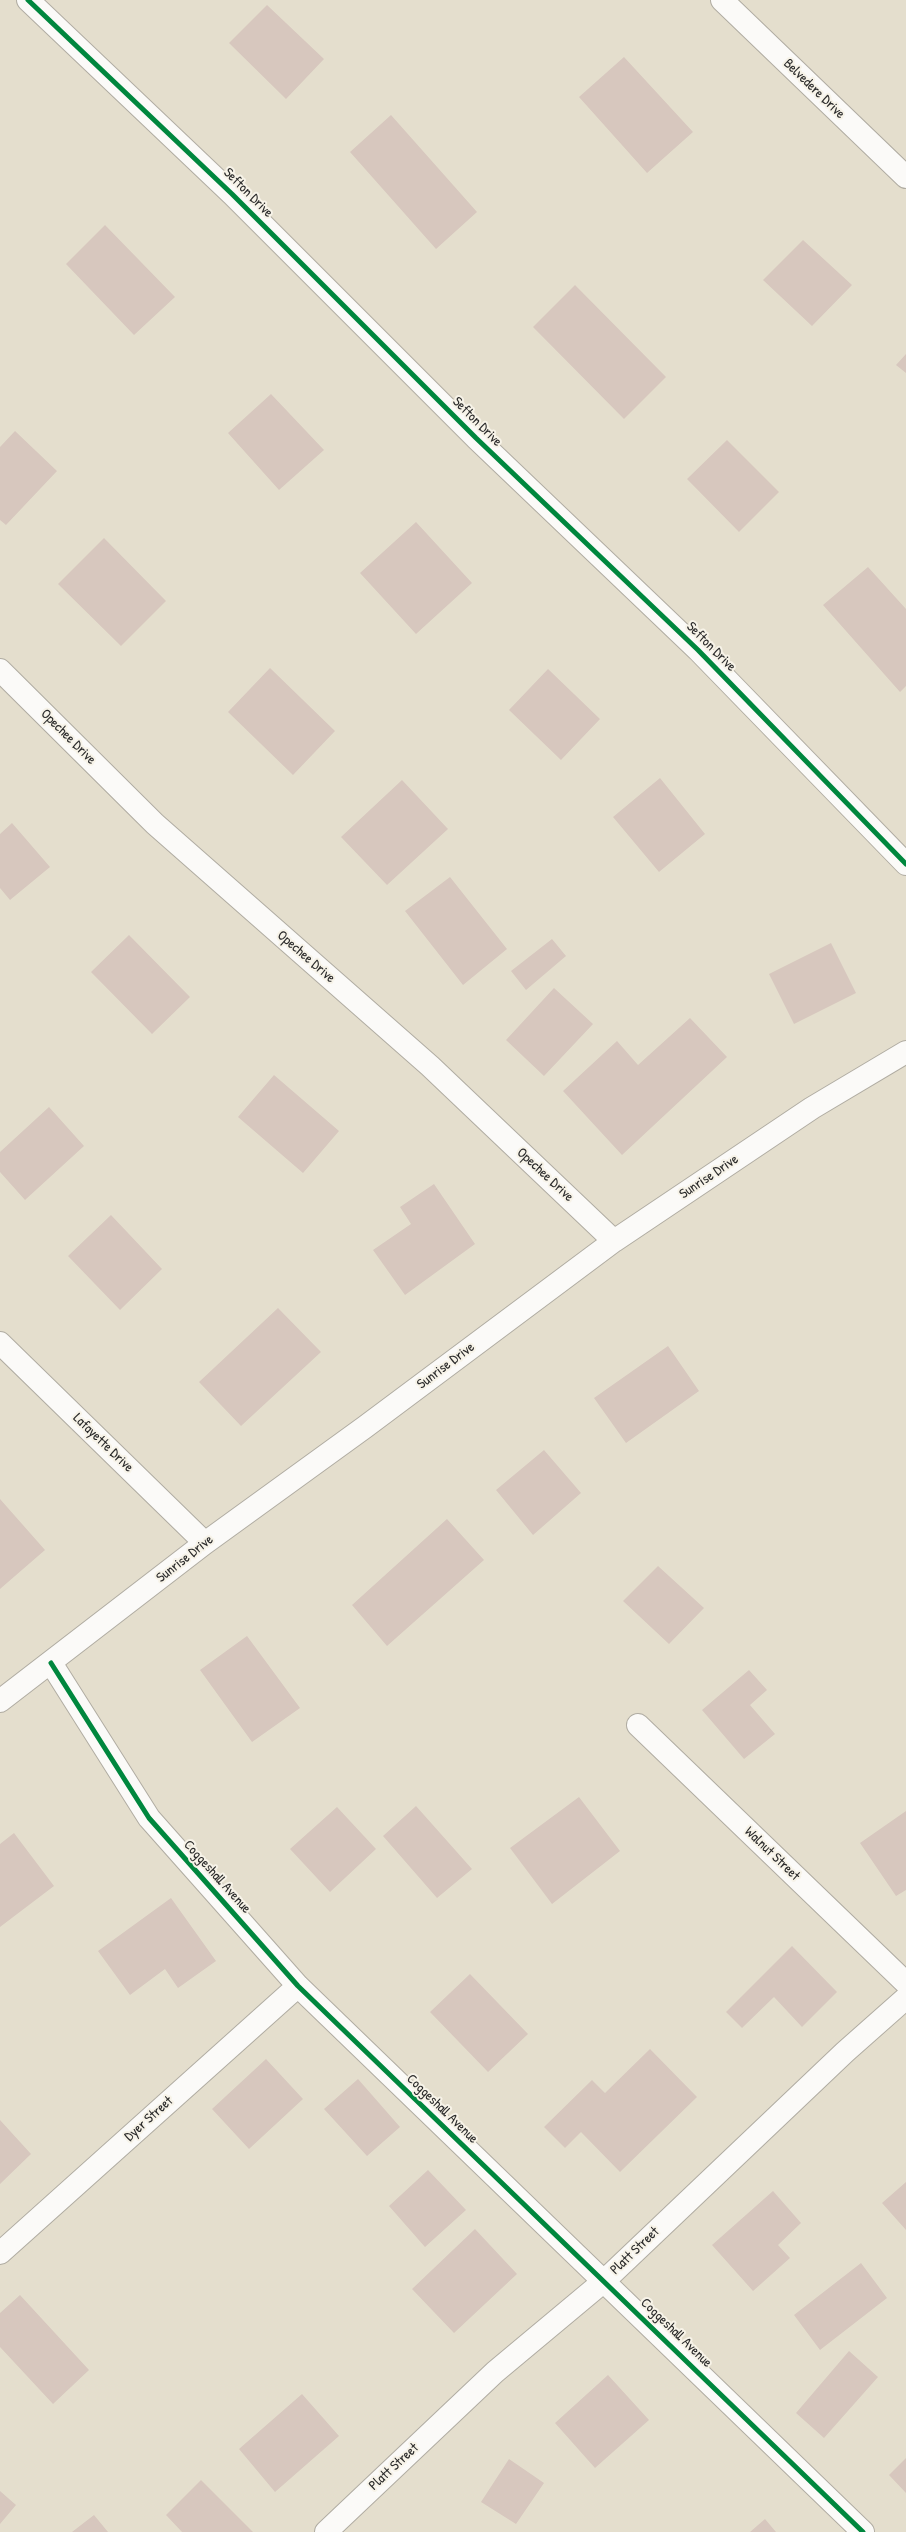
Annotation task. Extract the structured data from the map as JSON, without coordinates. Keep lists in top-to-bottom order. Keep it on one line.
{"streets":{"street":["Belvedere Drive","Sefton Drive","Opechee Drive","Sunrise Drive","Lafayette Drive","Walnut Street","Coggeshall Avenue","Dyer Street","Platt Street"]},"crossings":[["Opechee Drive","Sunrise Drive"],["Sunrise Drive","Lafayette Drive"],["Sunrise Drive","Coggeshall Avenue"],["Coggeshall Avenue","Dyer Street"],["Coggeshall Avenue","Platt Street"]]}
